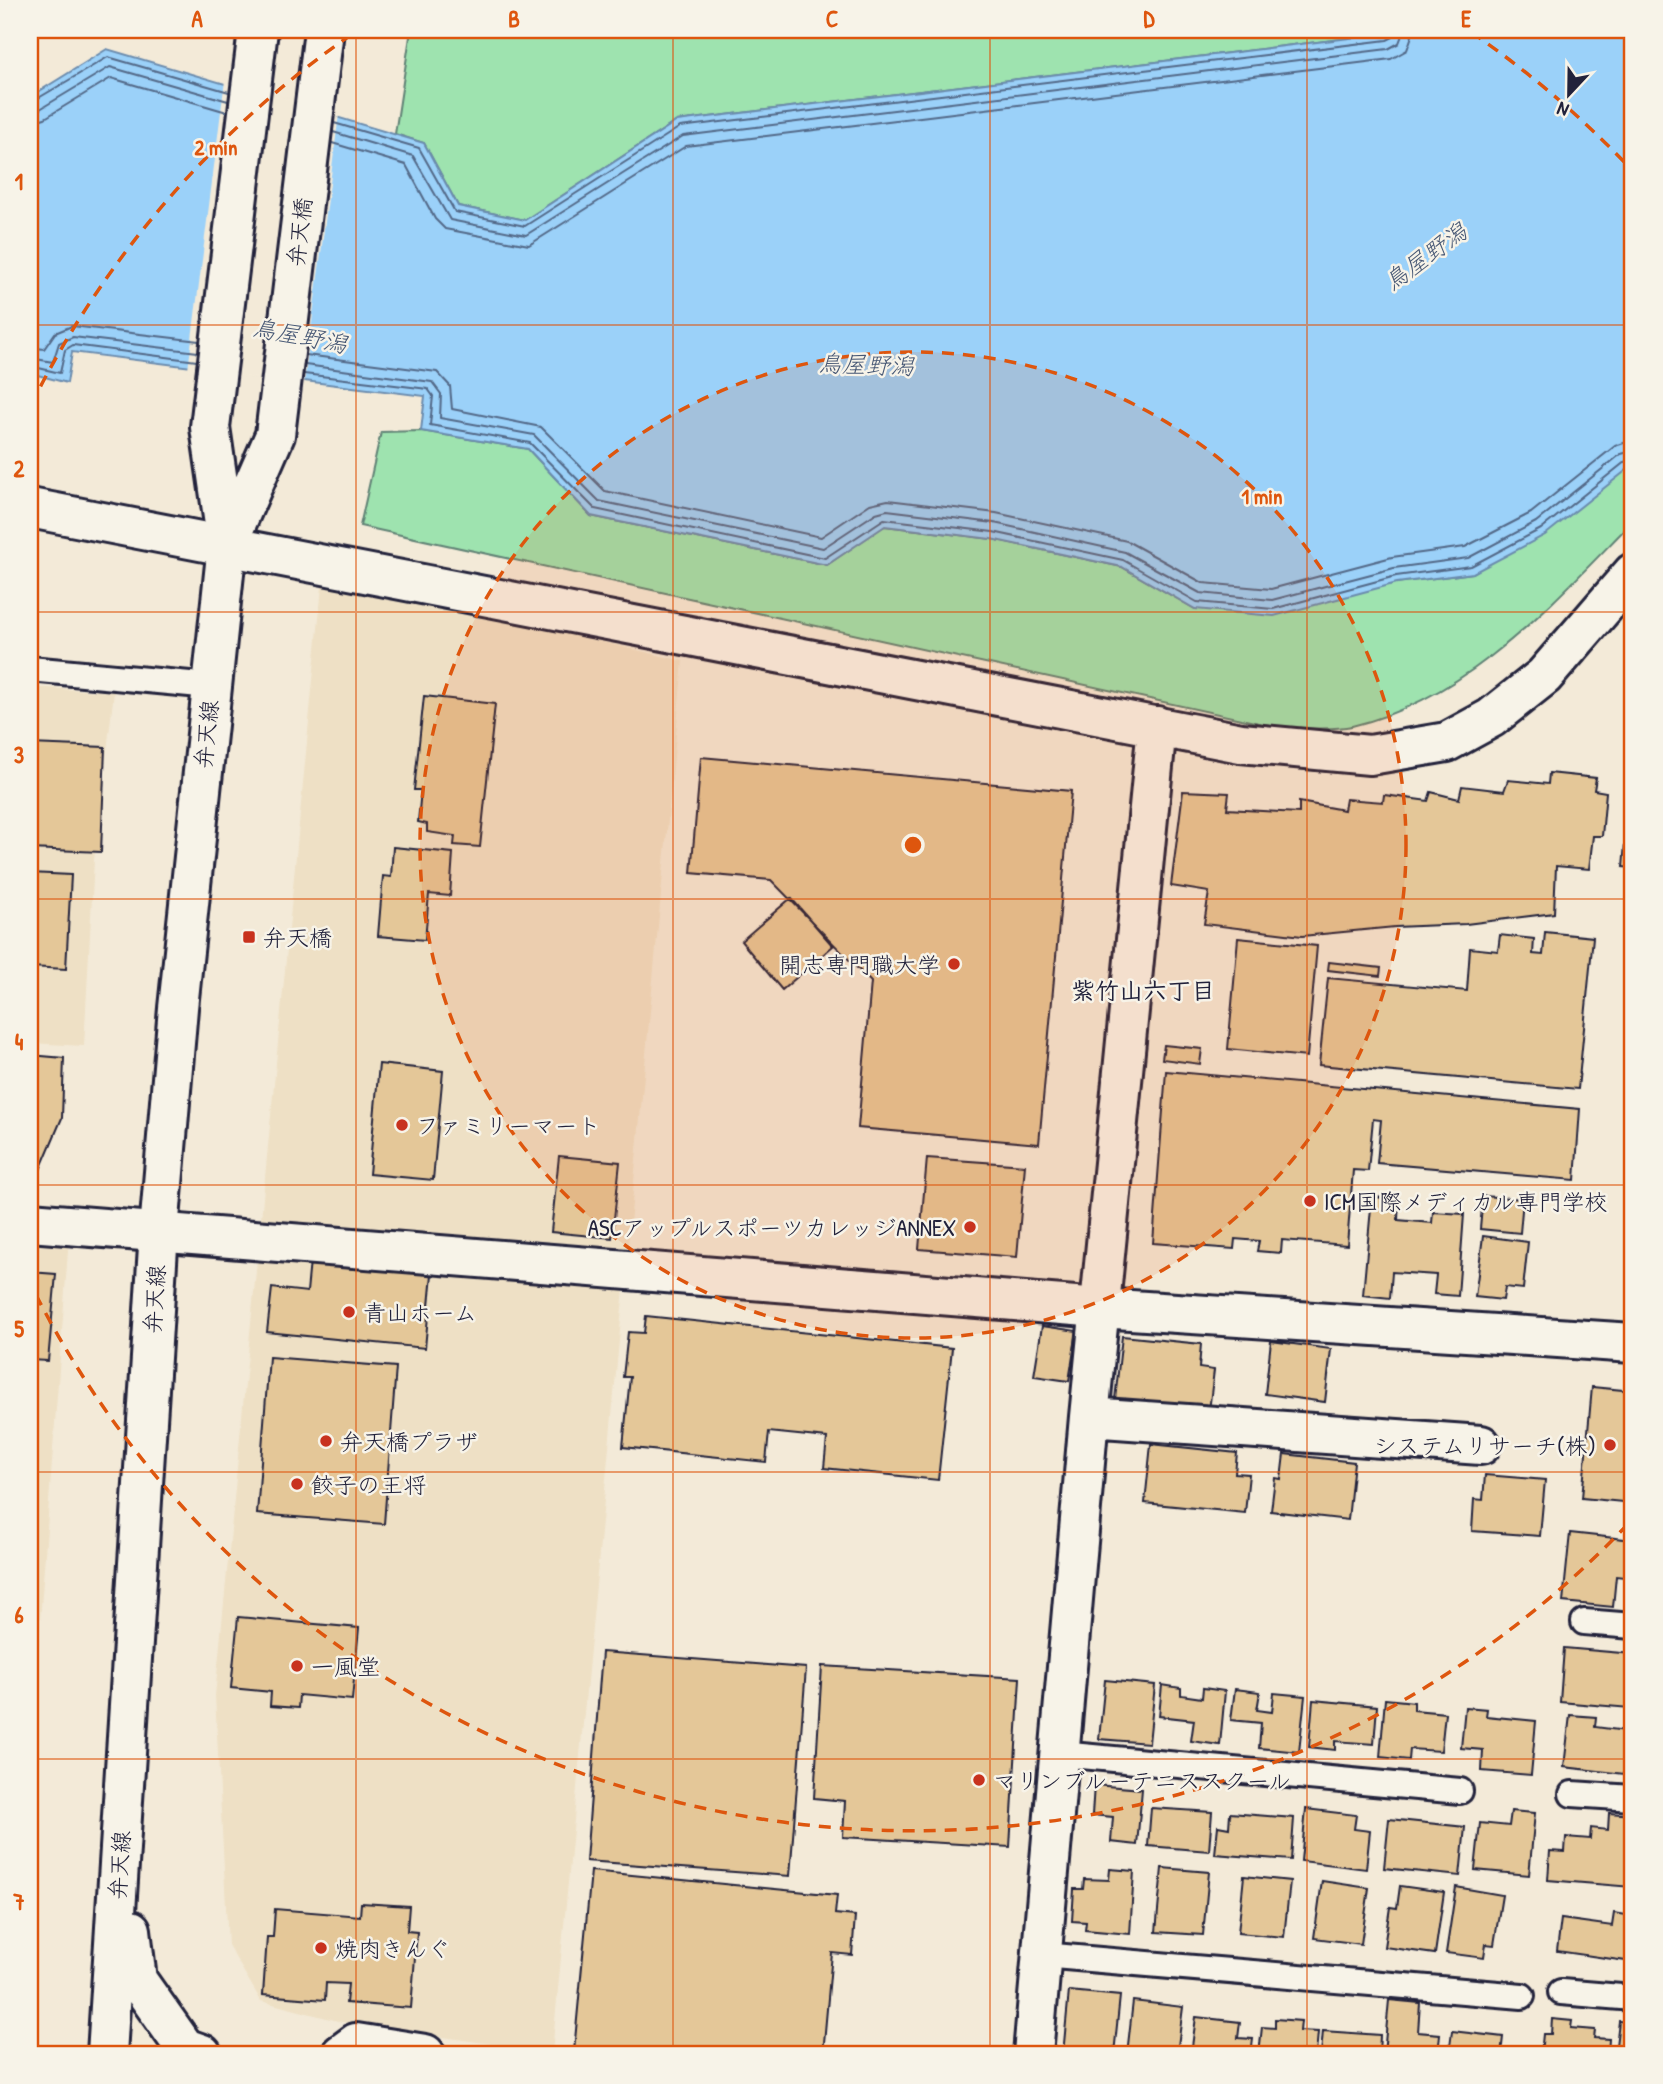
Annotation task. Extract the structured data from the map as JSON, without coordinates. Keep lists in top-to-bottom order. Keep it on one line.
{"streets":{"street":["弁天橋","弁天線"]},"crossings":[["弁天橋","弁天線"]],"districts":["紫竹山六丁目"],"water":["鳥屋野潟"],"places":{"transit":["弁天橋"],"other":["開志専門職大学","ファミリーマート","ICM国際メディカル専門学校","ASCアップルスポーツカレッジANNEX","青山ホーム","弁天橋プラザ","システムリサーチ(株)","餃子の王将","一風堂","マリンブルーテニススクール","焼肉きんぐ"]},"north":"bottom","grid":{"columns":["A","B","C","D","E"],"rows":["1","2","3","4","5","6","7"]},"rings":["2 min","1 min"]}
